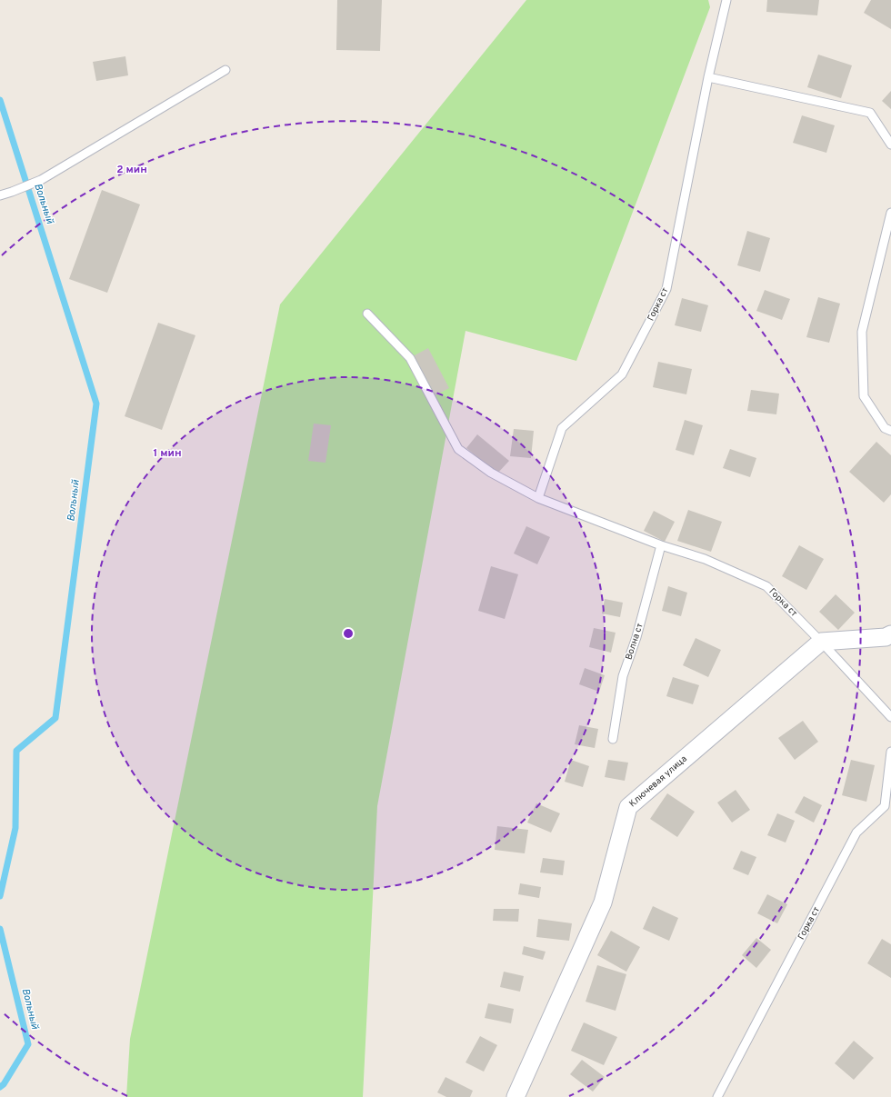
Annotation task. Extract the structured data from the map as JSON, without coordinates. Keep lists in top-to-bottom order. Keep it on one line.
{"streets":{"street":["Ключевая улица"],"lane":["Горка ст","Волна ст"]},"crossings":[["Горка ст","Волна ст"],["Горка ст","Ключевая улица"]],"water":["Вольный"],"rings":["2 мин","1 мин"]}
